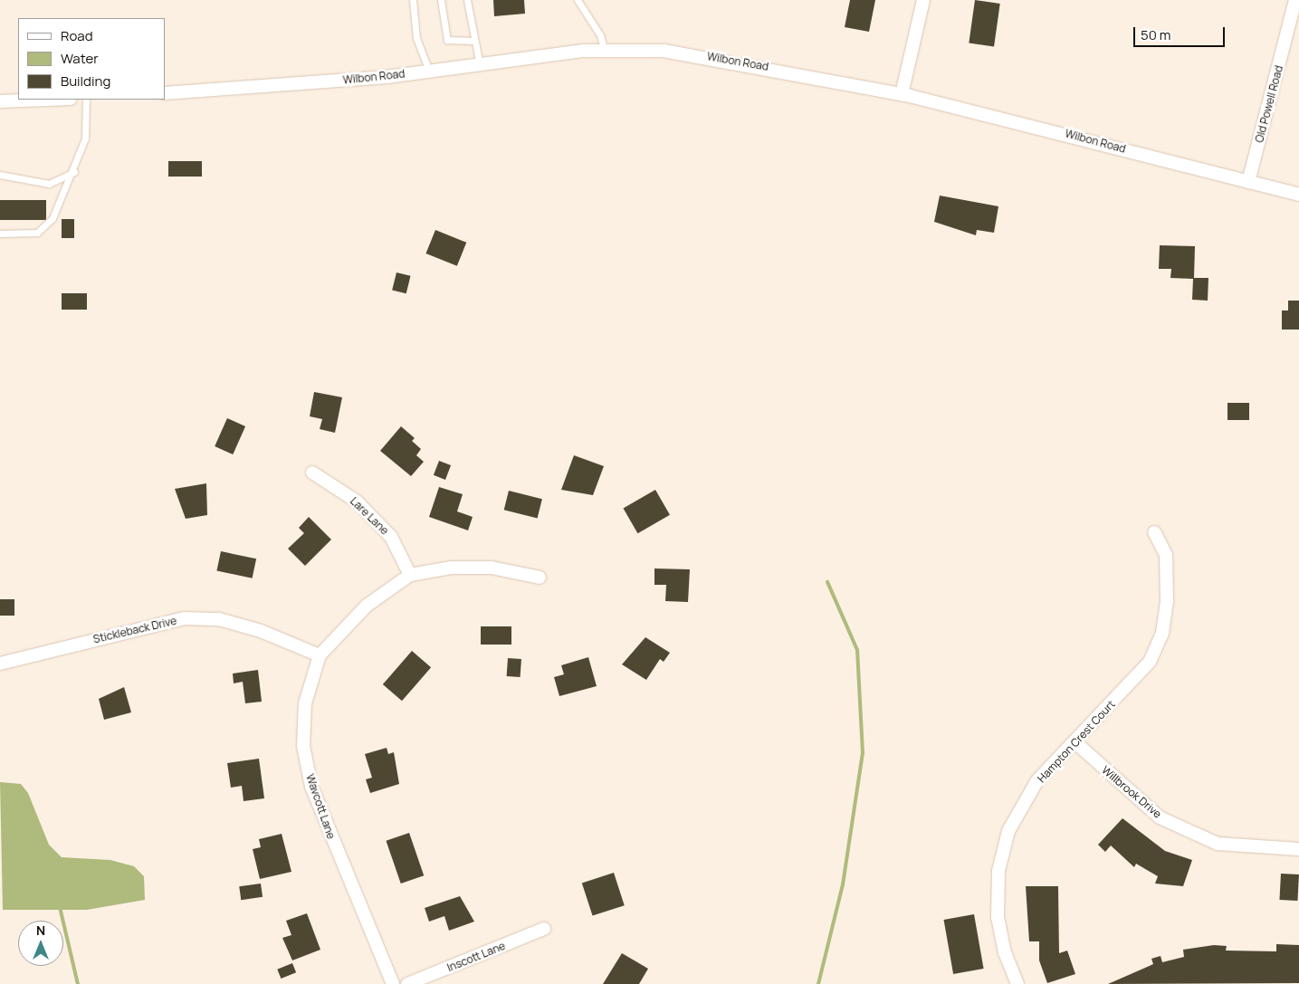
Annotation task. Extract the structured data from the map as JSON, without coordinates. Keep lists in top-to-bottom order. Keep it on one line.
{"streets":{"street":["Wilbon Road","Old Powell Road","Lare Lane","Stickleback Drive","Hampton Crest Court","Willbrook Drive","Wavcott Lane","Inscott Lane"]},"crossings":[["Wilbon Road","Old Powell Road"],["Lare Lane","Wavcott Lane"],["Stickleback Drive","Wavcott Lane"],["Hampton Crest Court","Willbrook Drive"]],"legend":["Road","Water","Building"],"scale_bar":"50 m","north":"top"}
